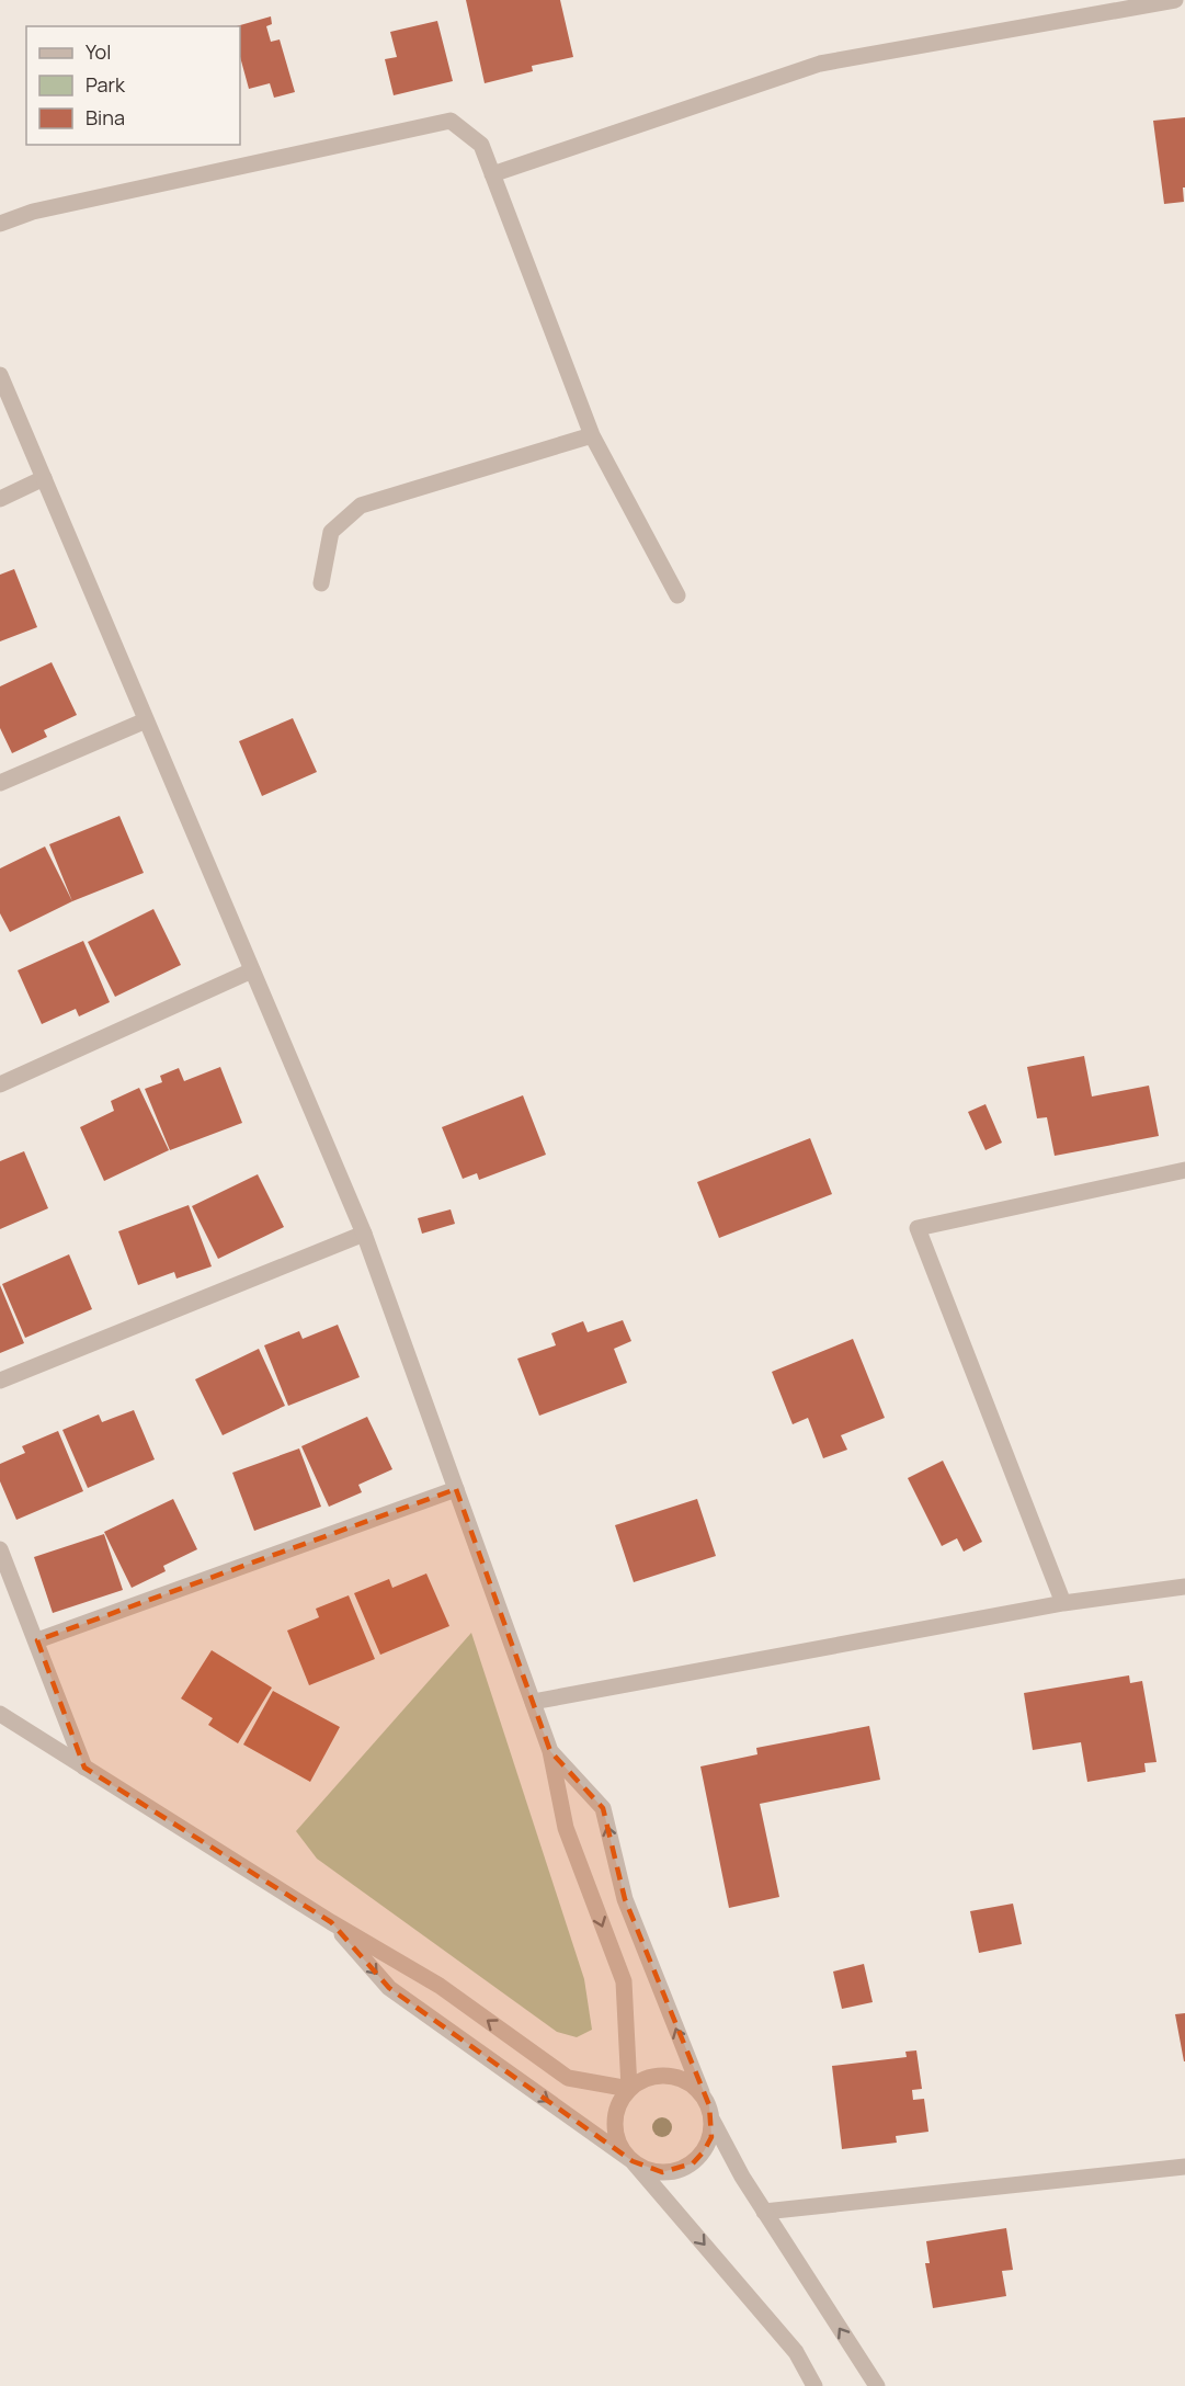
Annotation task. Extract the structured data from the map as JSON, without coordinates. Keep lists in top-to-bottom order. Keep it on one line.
{"legend":["Yol","Park","Bina"]}
